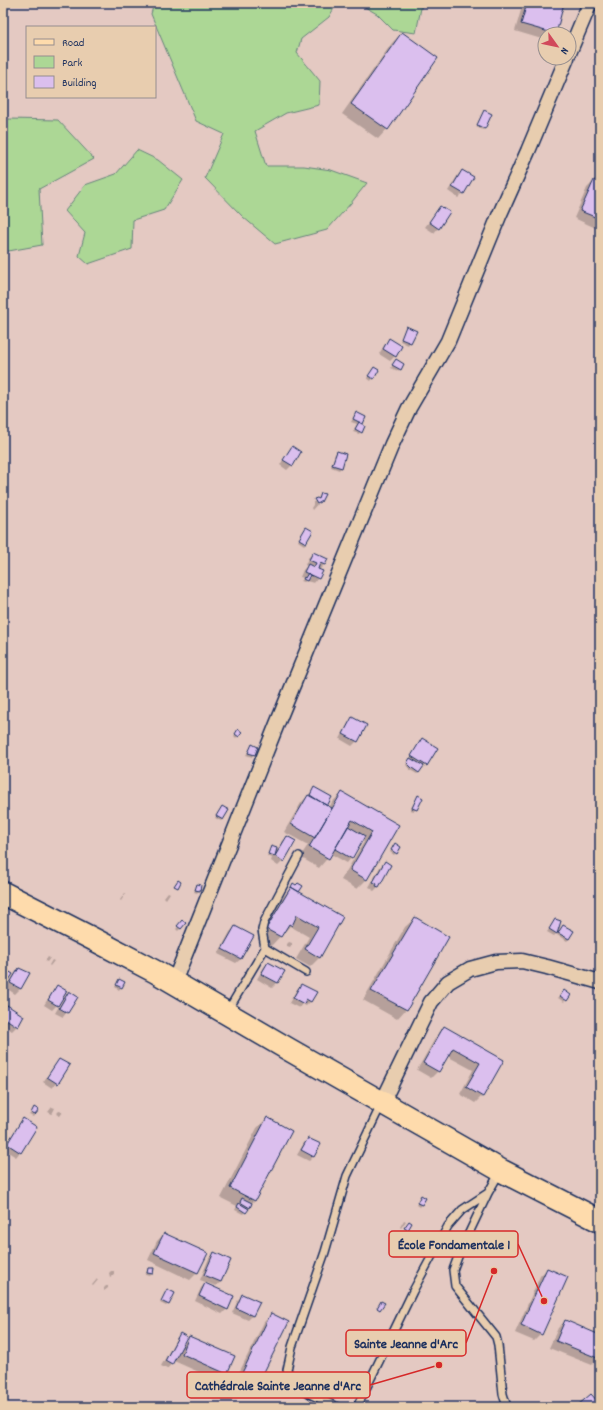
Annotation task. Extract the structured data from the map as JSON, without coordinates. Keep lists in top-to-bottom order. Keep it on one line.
{"places":["Sainte Jeanne d'Arc","École Fondamentale 1","Cathédrale Sainte Jeanne d'Arc"],"legend":["Road","Park","Building"],"north":"bottom right"}
